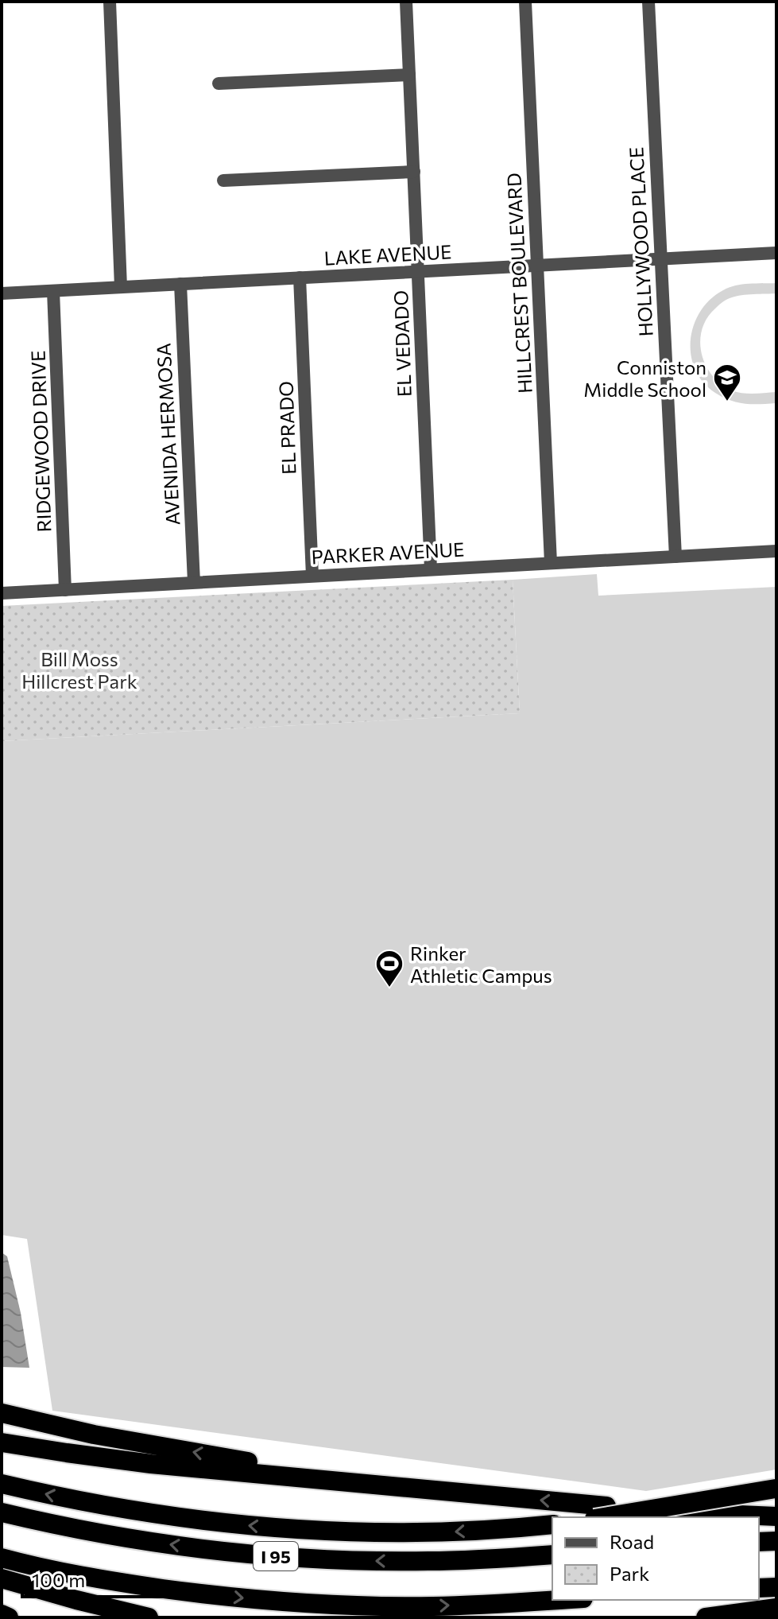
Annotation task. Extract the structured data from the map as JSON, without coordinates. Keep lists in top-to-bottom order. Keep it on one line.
{"streets":{"highway":["I 95"],"street":["HOLLYWOOD PLACE","LAKE AVENUE","HILLCREST BOULEVARD","EL VEDADO","EL PRADO","AVENIDA HERMOSA","RIDGEWOOD DRIVE","PARKER AVENUE"]},"crossings":[["HOLLYWOOD PLACE","LAKE AVENUE"],["HOLLYWOOD PLACE","PARKER AVENUE"],["LAKE AVENUE","HILLCREST BOULEVARD"],["LAKE AVENUE","EL VEDADO"],["LAKE AVENUE","EL PRADO"],["LAKE AVENUE","AVENIDA HERMOSA"],["LAKE AVENUE","RIDGEWOOD DRIVE"],["HILLCREST BOULEVARD","PARKER AVENUE"],["EL VEDADO","PARKER AVENUE"],["EL PRADO","PARKER AVENUE"],["AVENIDA HERMOSA","PARKER AVENUE"],["RIDGEWOOD DRIVE","PARKER AVENUE"]],"parks":["Bill Moss Hillcrest Park"],"places":{"school or university":["Conniston Middle School"],"sports":["Rinker Athletic Campus"]},"legend":["Road","Park"],"scale_bar":"100 m"}
